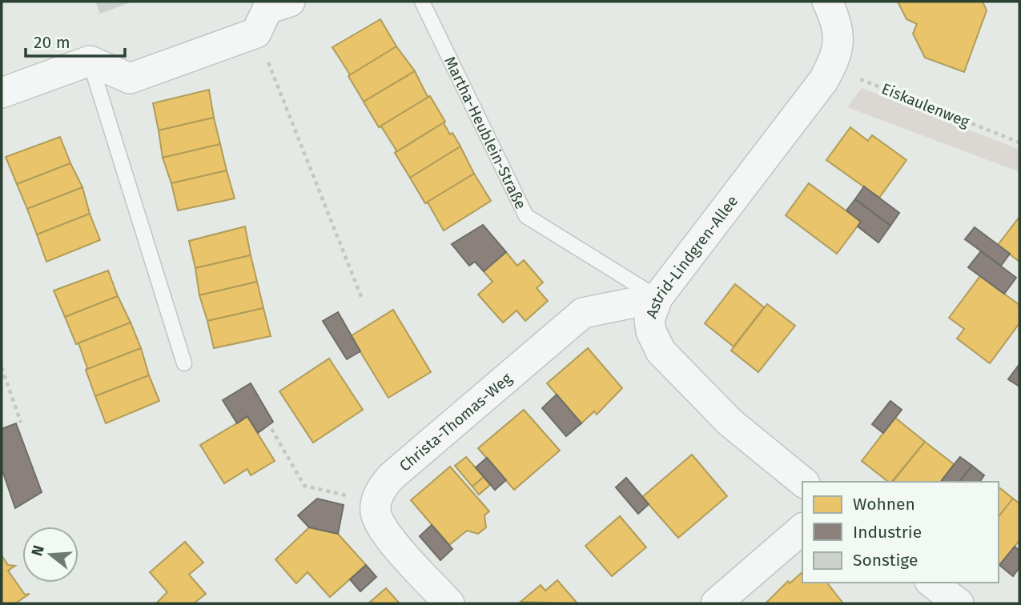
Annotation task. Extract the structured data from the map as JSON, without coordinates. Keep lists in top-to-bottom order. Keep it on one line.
{"streets":{"street":["Astrid-Lindgren-Allee","Christa-Thomas-Weg"],"lane":["Martha-Heublein-Straße"],"path":["Eiskaulenweg"]},"crossings":[["Eiskaulenweg","Astrid-Lindgren-Allee"],["Martha-Heublein-Straße","Astrid-Lindgren-Allee"],["Martha-Heublein-Straße","Christa-Thomas-Weg"],["Astrid-Lindgren-Allee","Christa-Thomas-Weg"]],"legend":["Wohnen","Industrie","Sonstige"],"scale_bar":"20 m","north":"left"}
